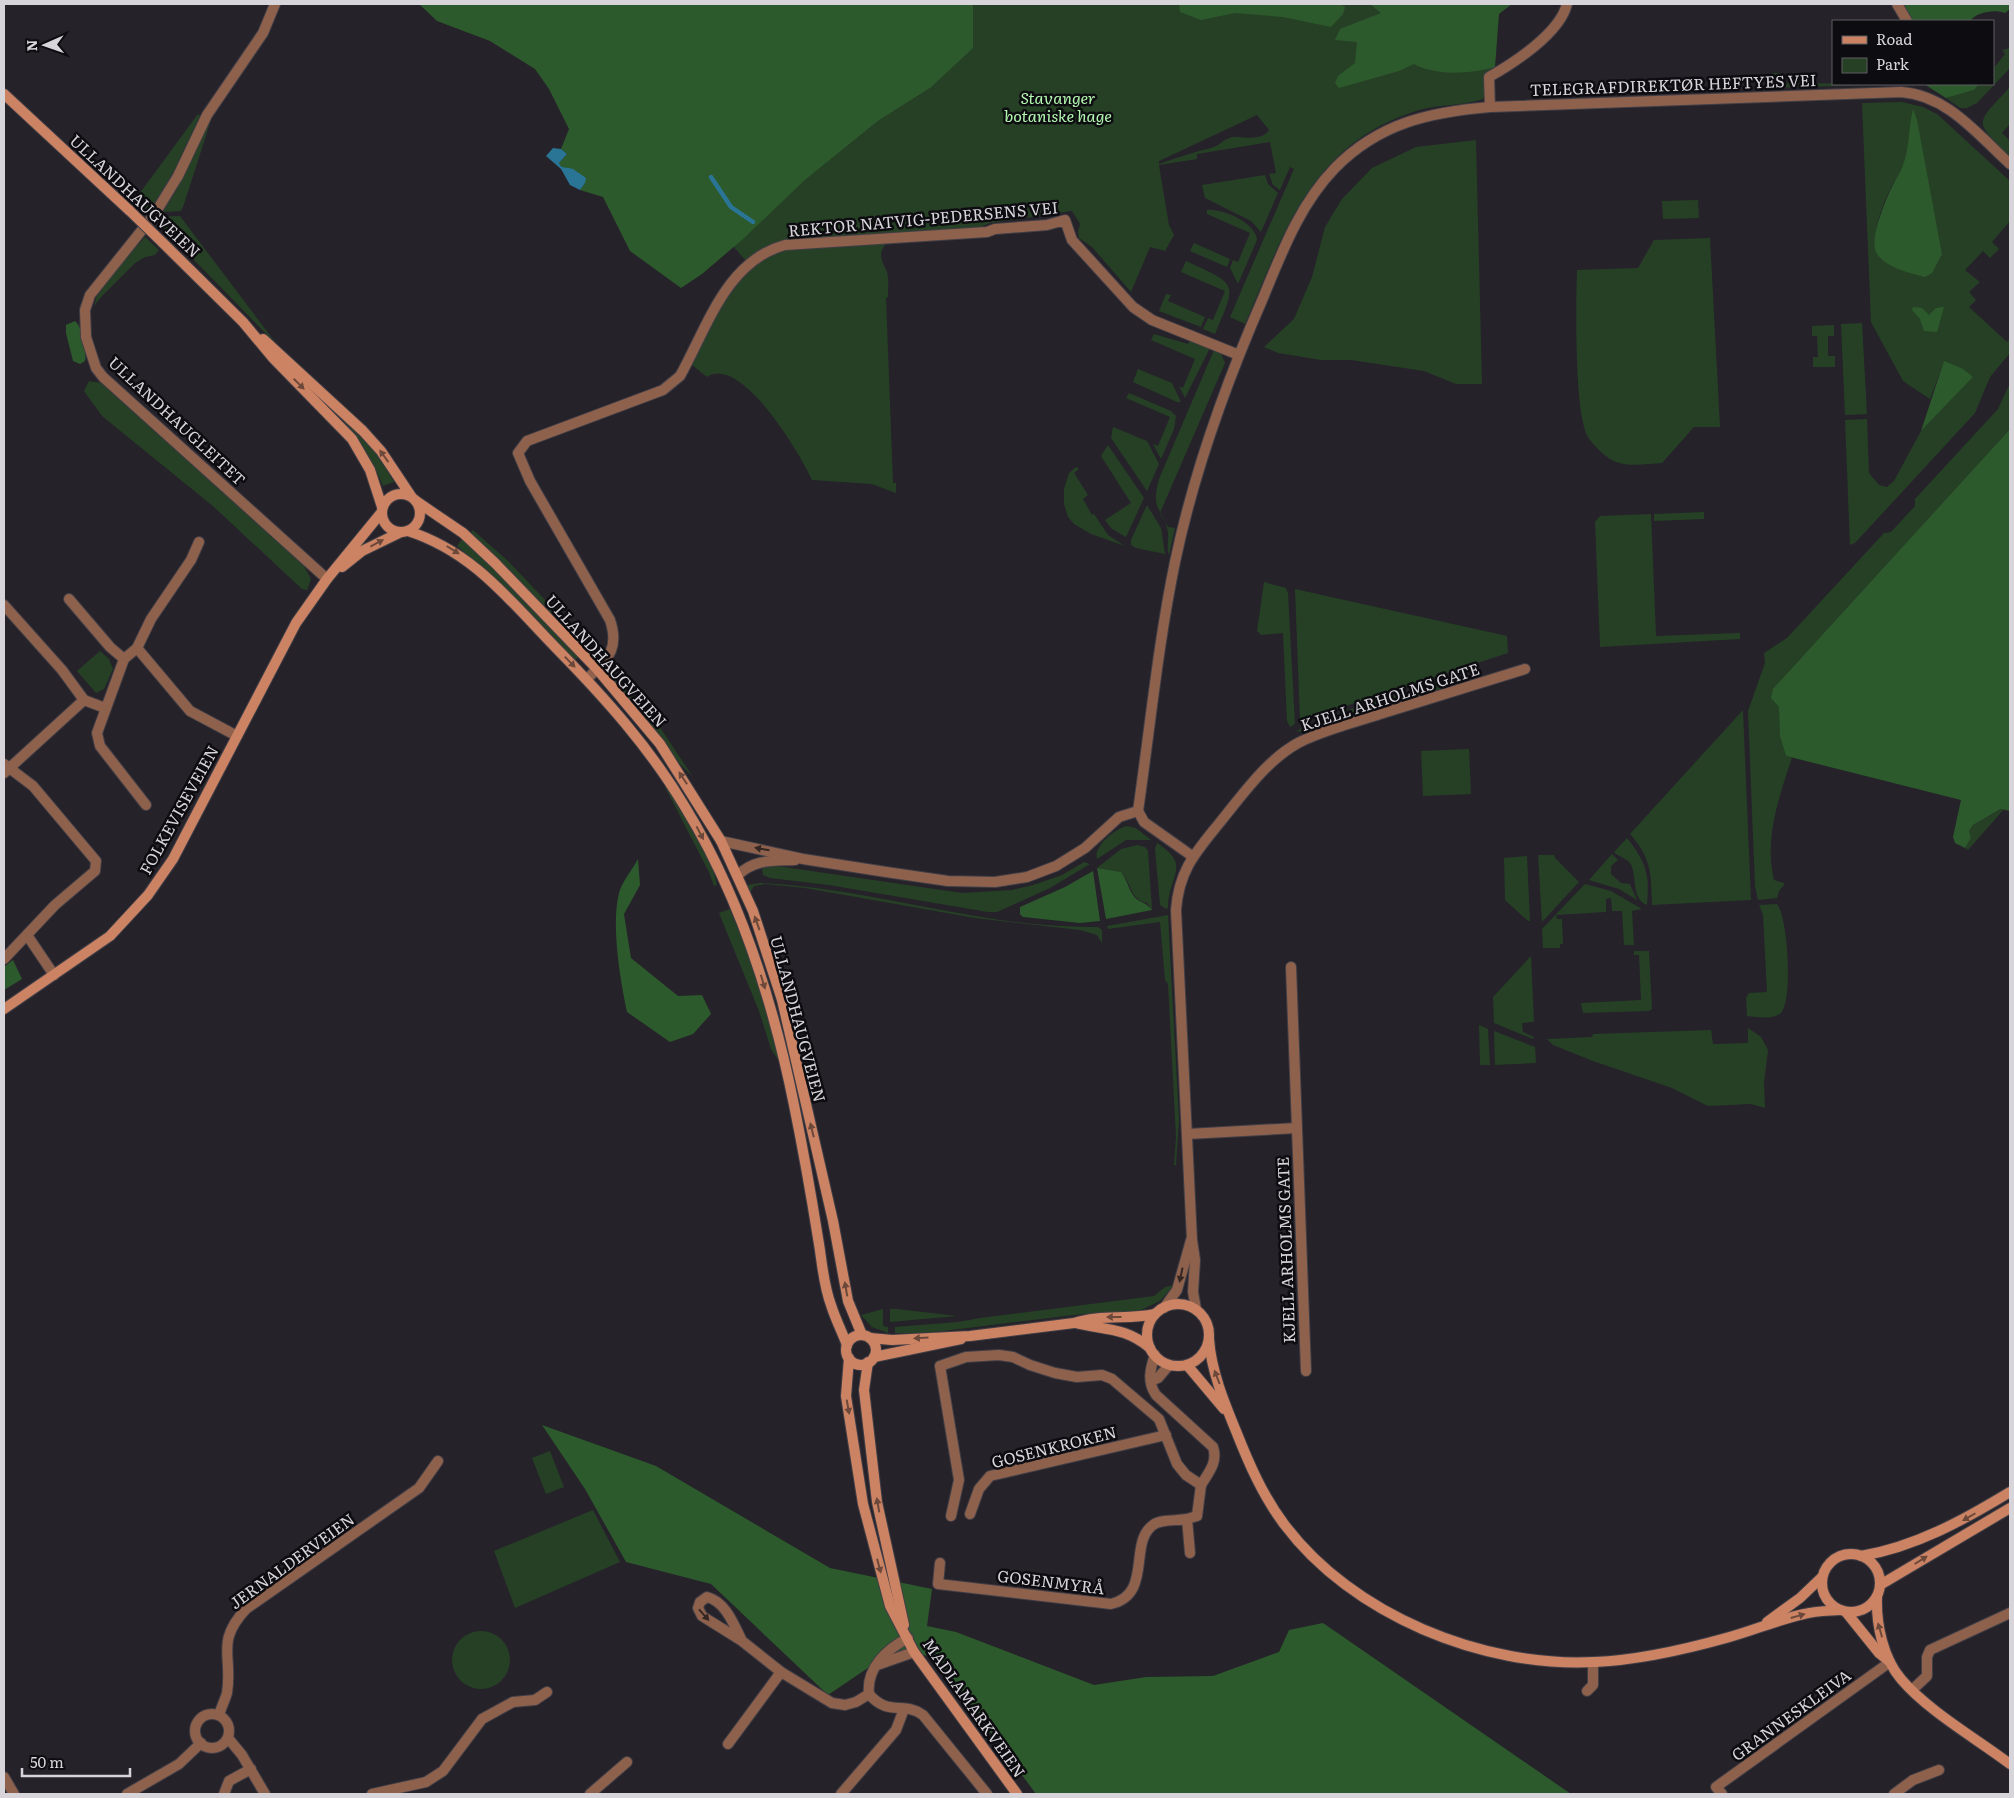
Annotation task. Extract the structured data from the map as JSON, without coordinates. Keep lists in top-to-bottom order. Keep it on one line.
{"streets":{"main road":["ULLANDHAUGVEIEN","FOLKEVISEVEIEN","MADLAMARKVEIEN"],"street":["TELEGRAFDIREKTØR HEFTYES VEI","REKTOR NATVIG-PEDERSENS VEI","ULLANDHAUGLEITET","KJELL ARHOLMS GATE","GOSENKROKEN","JERNALDERVEIEN","GOSENMYRÅ","GRANNESKLEIVA"]},"crossings":[["TELEGRAFDIREKTØR HEFTYES VEI","REKTOR NATVIG-PEDERSENS VEI"],["ULLANDHAUGVEIEN","REKTOR NATVIG-PEDERSENS VEI"],["ULLANDHAUGVEIEN","FOLKEVISEVEIEN"],["ULLANDHAUGVEIEN","MADLAMARKVEIEN"],["ULLANDHAUGLEITET","FOLKEVISEVEIEN"]],"parks":["Stavanger botaniske hage"],"legend":["Road","Park"],"scale_bar":"50 m","north":"left"}
